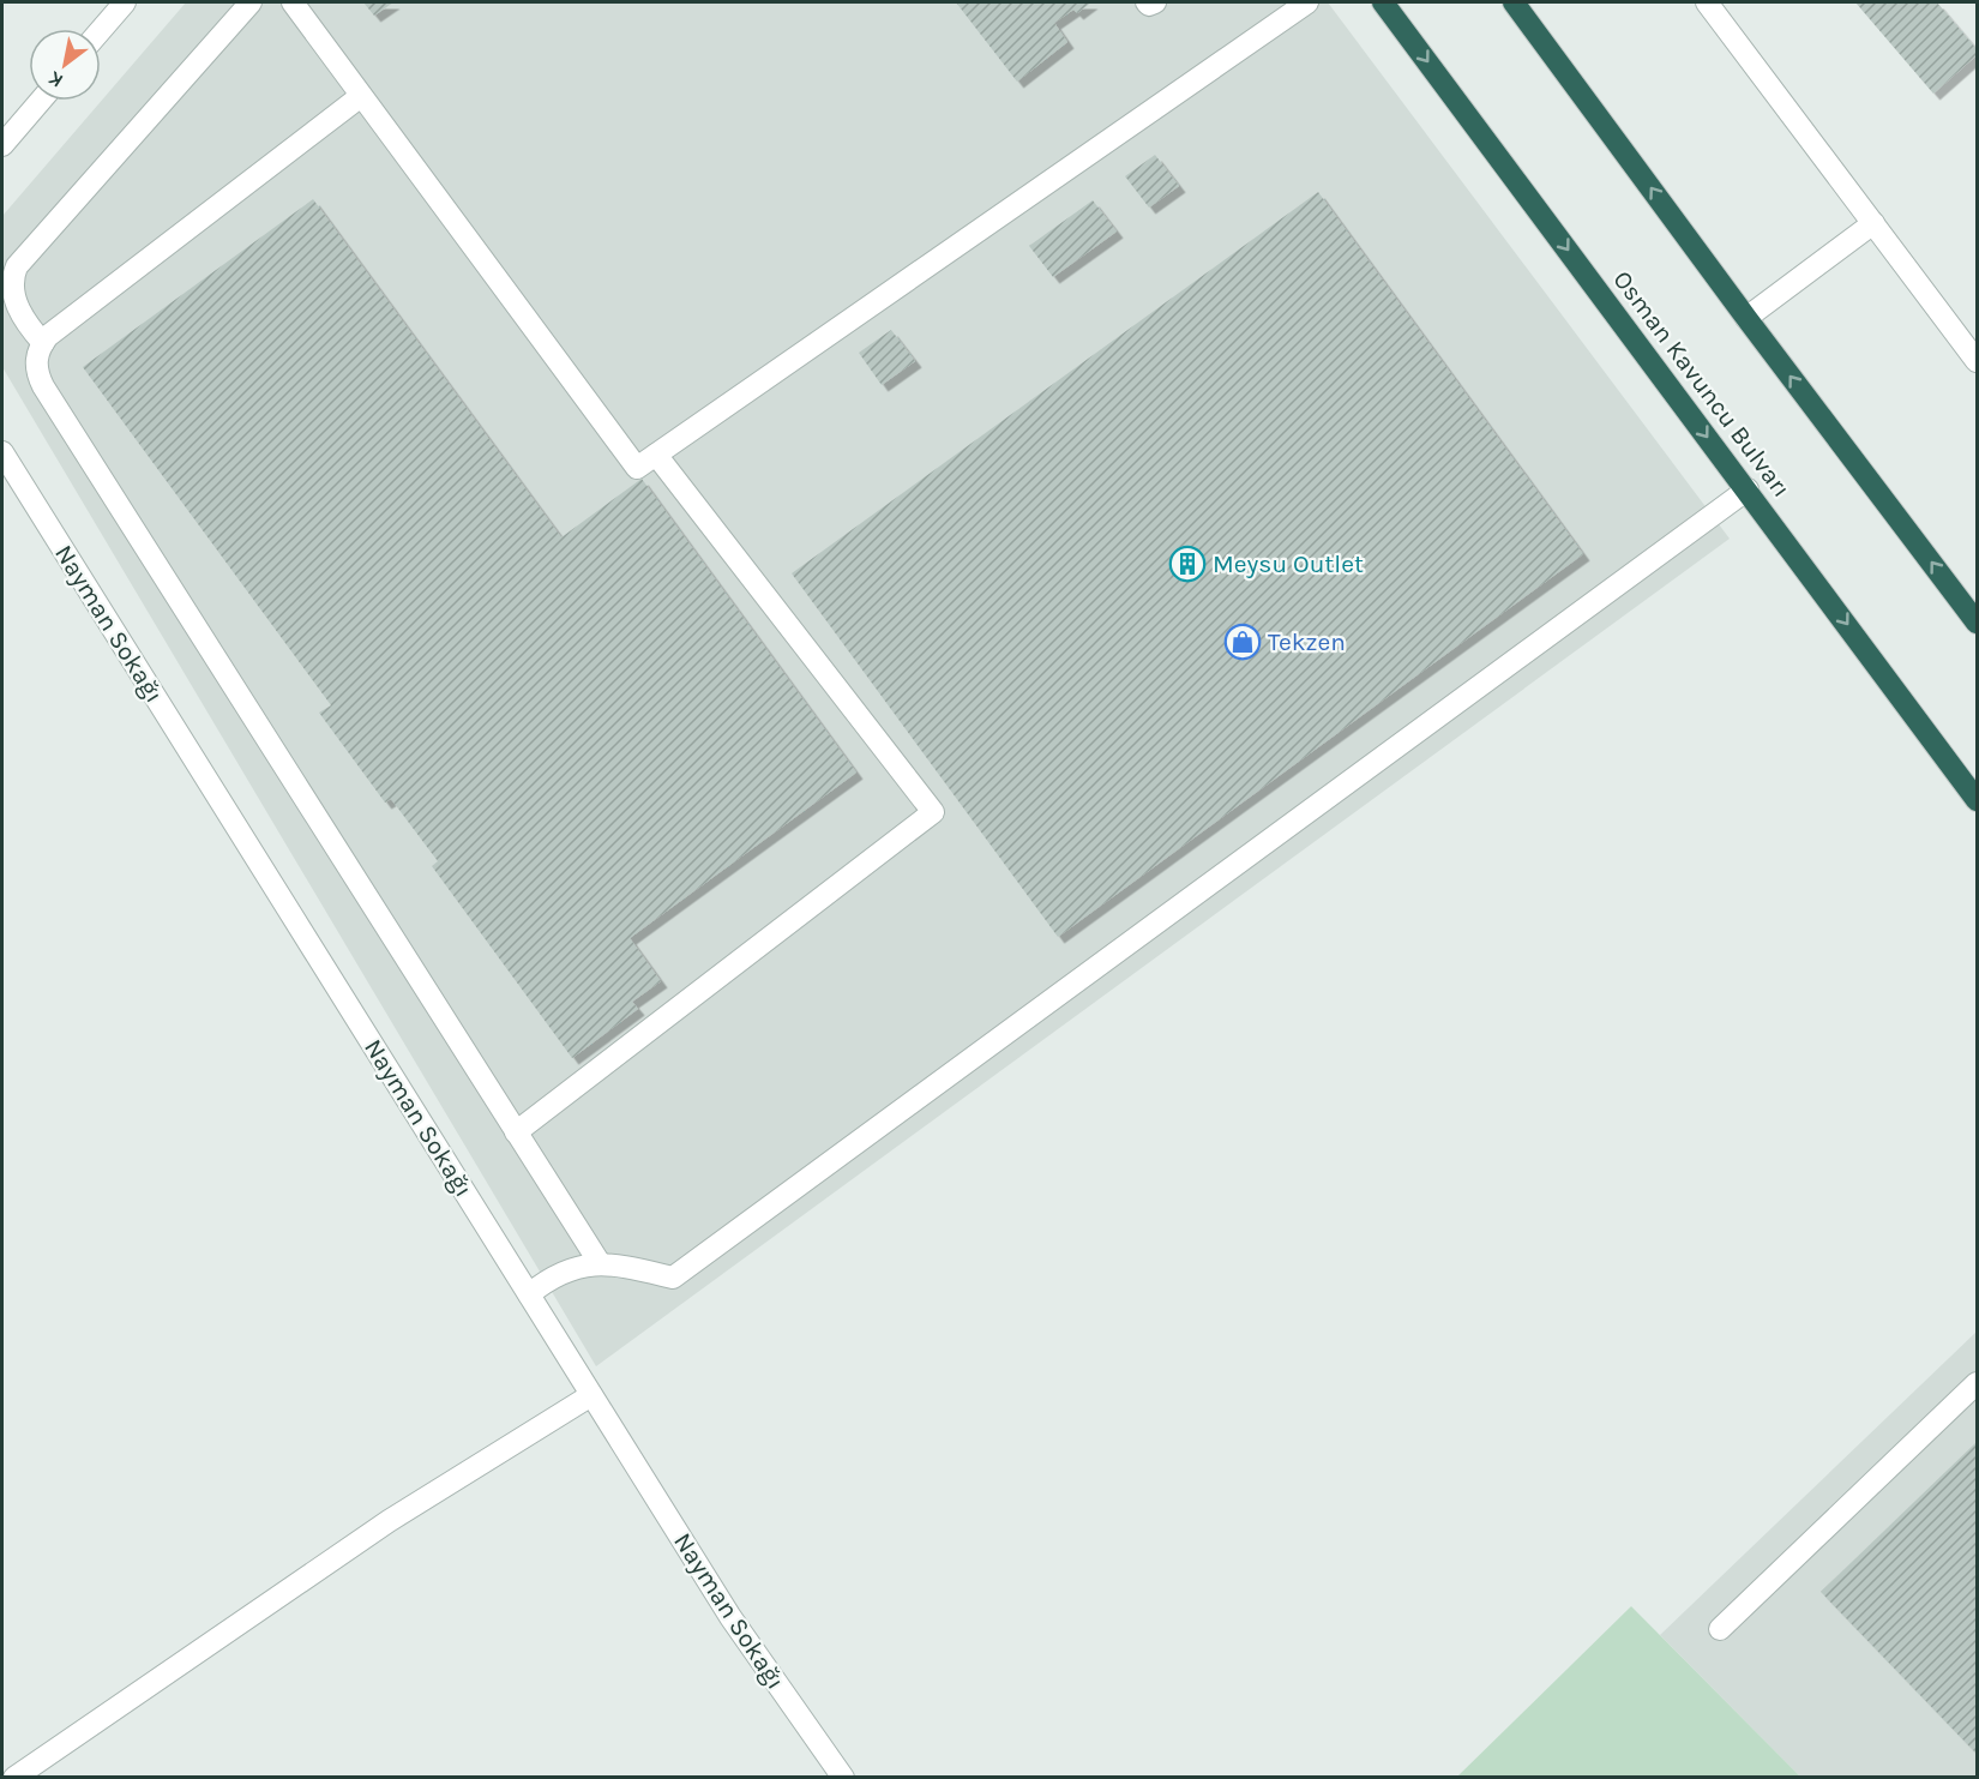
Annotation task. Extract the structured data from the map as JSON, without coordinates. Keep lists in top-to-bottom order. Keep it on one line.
{"streets":{"highway":["Osman Kavuncu Bulvarı"],"street":["Nayman Sokağı"]},"places":{"building":["Meysu Outlet"],"shop":["Tekzen"]},"north":"bottom left"}
